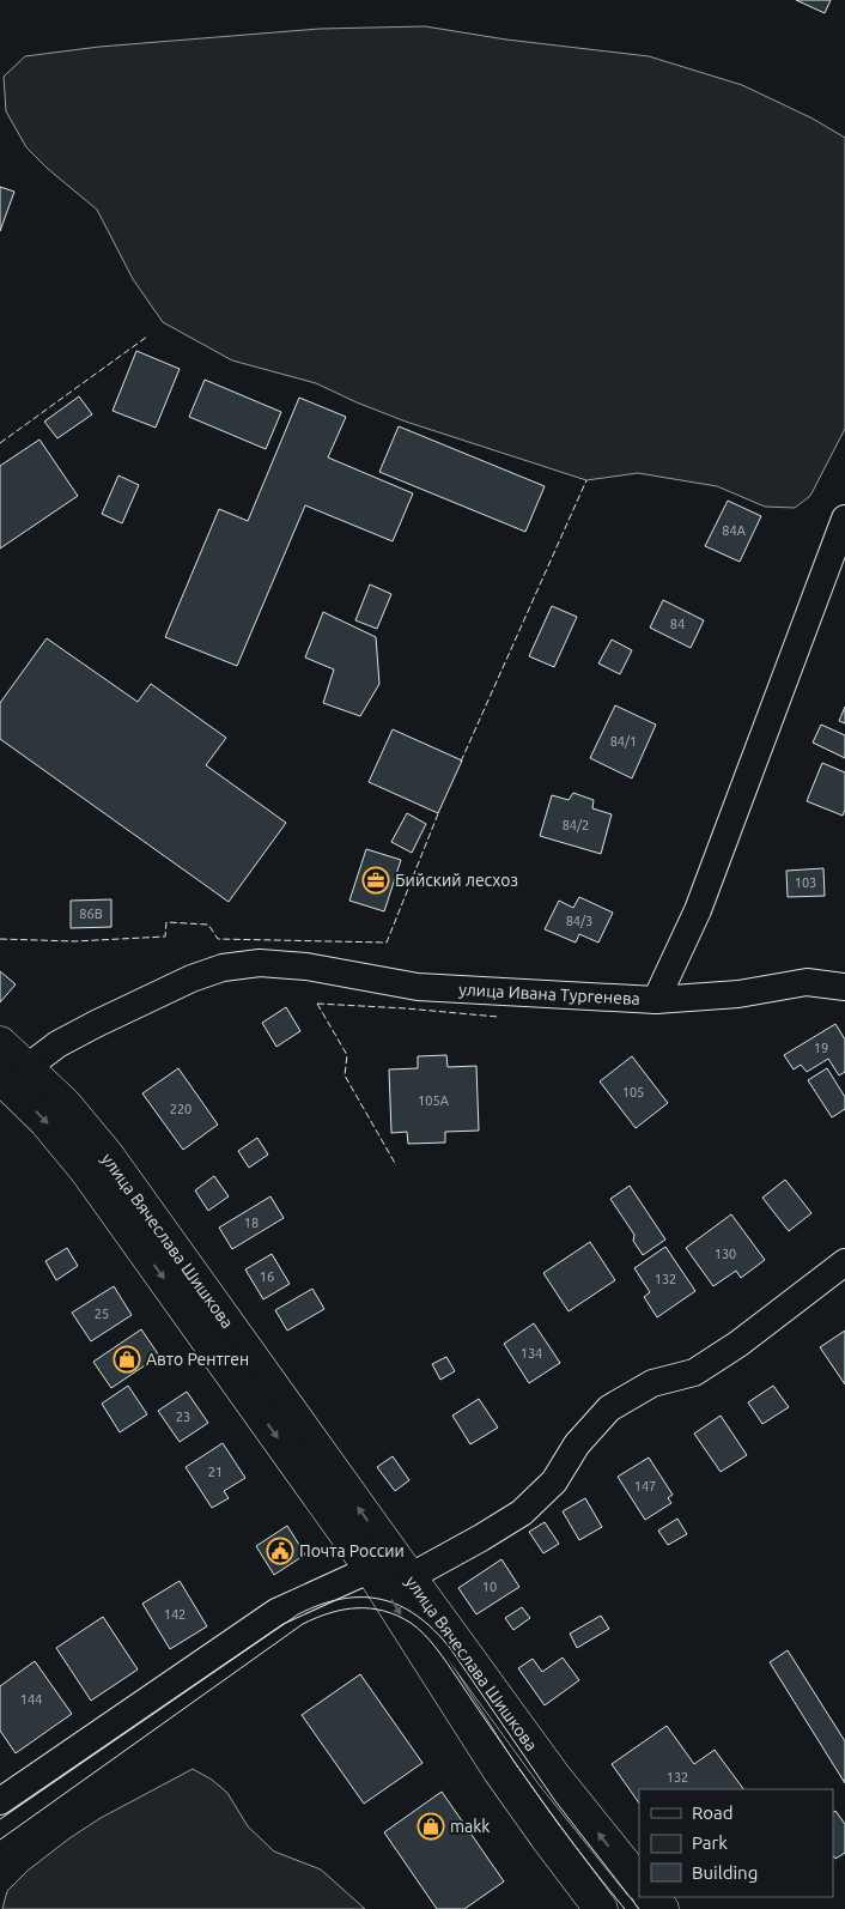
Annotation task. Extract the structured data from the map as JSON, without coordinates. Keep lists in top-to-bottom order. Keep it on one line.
{"streets":{"main road":["улица Вячеслава Шишкова"],"street":["улица Ивана Тургенева"]},"crossings":[["улица Ивана Тургенева","улица Вячеслава Шишкова"]],"places":{"office":["Бийский лесхоз"],"shop":["Авто Рентген","makk"],"public building":["Почта России"]},"house_numbers":["84А","84","84/1","84/2","103","86В","84/3","19","105","105А","220","18","130","16","132","25","134","23","21","147","10","142","144","132"],"legend":["Road","Park","Building"]}
